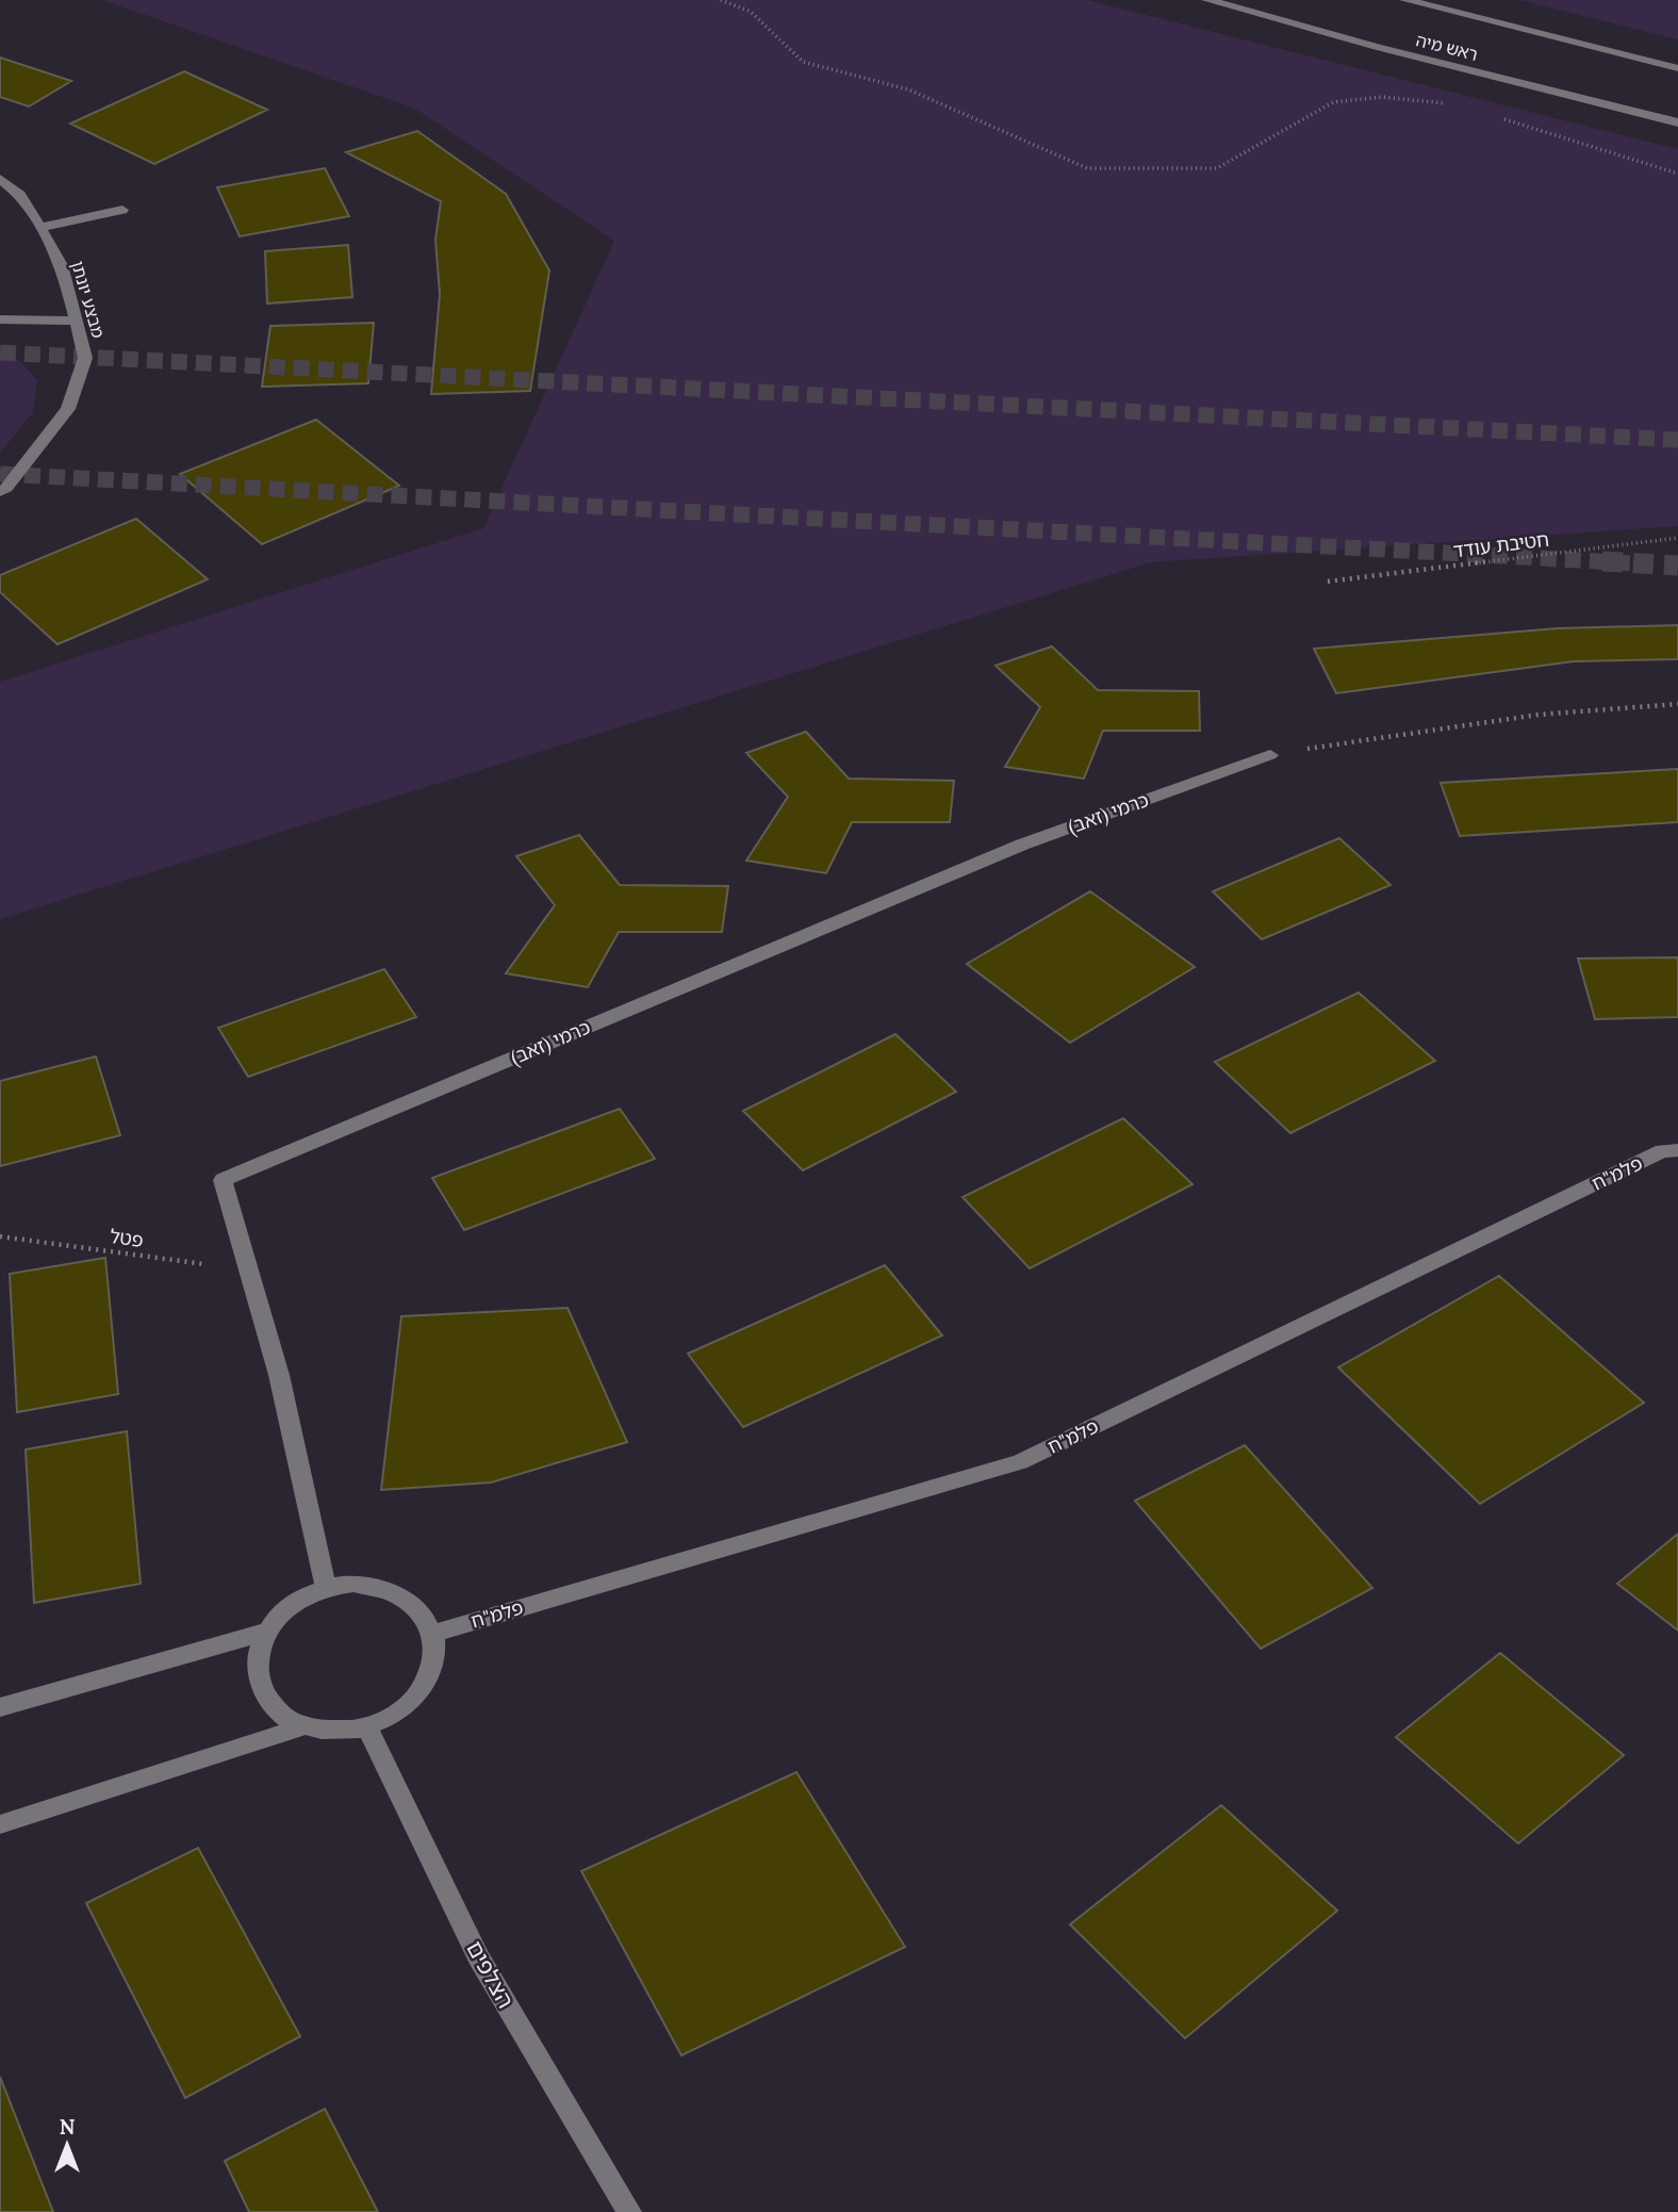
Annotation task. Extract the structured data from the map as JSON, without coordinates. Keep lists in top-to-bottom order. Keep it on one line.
{"streets":{"street":["ראש מיה","מבצע יונתן","כרמי (זאב)","פלמ\"ח","הצלפים"],"path":["חטיבת עודד","פטל"]},"crossings":[["כרמי (זאב)","פלמ\"ח"],["כרמי (זאב)","פטל"],["כרמי (זאב)","הצלפים"],["פלמ\"ח","הצלפים"]],"north":"top"}
